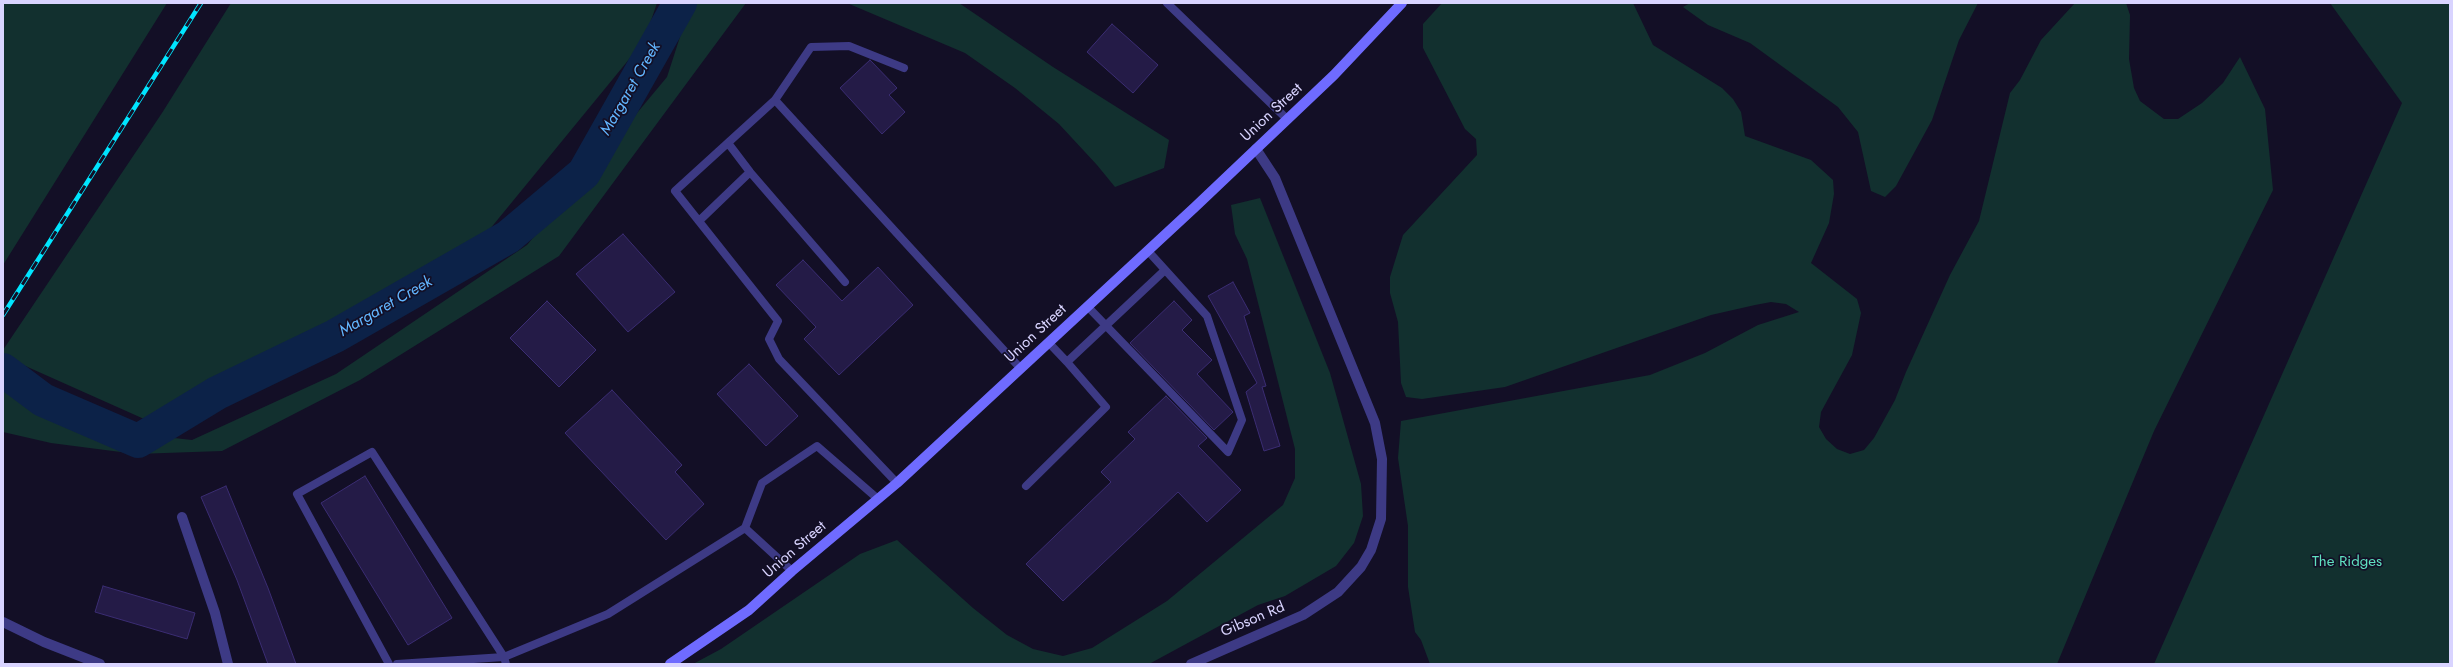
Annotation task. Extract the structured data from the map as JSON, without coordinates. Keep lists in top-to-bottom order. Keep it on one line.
{"streets":{"main road":["Union Street"],"street":["Gibson Rd"]},"crossings":[["Union Street","Gibson Rd"]],"water":["Margaret Creek"],"parks":["The Ridges"]}
